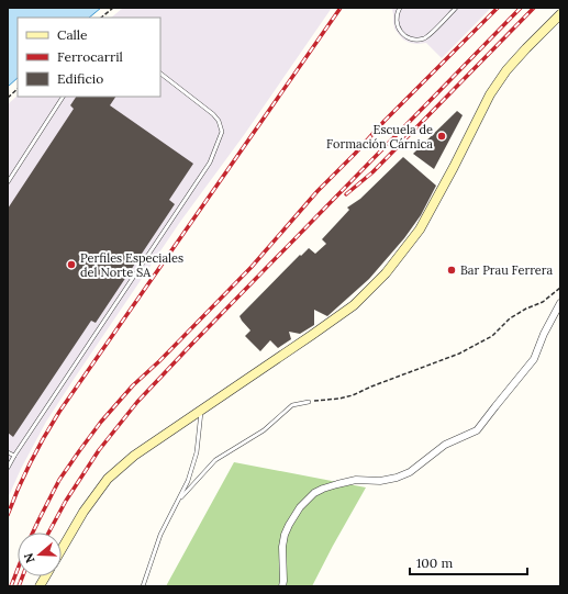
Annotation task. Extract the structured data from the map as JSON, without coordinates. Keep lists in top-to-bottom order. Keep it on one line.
{"places":["Escuela de Formación Cárnica","Perfiles Especiales del Norte SA","Bar Prau Ferrera"],"legend":["Calle","Ferrocarril","Edificio"],"scale_bar":"100 m","north":"left"}
